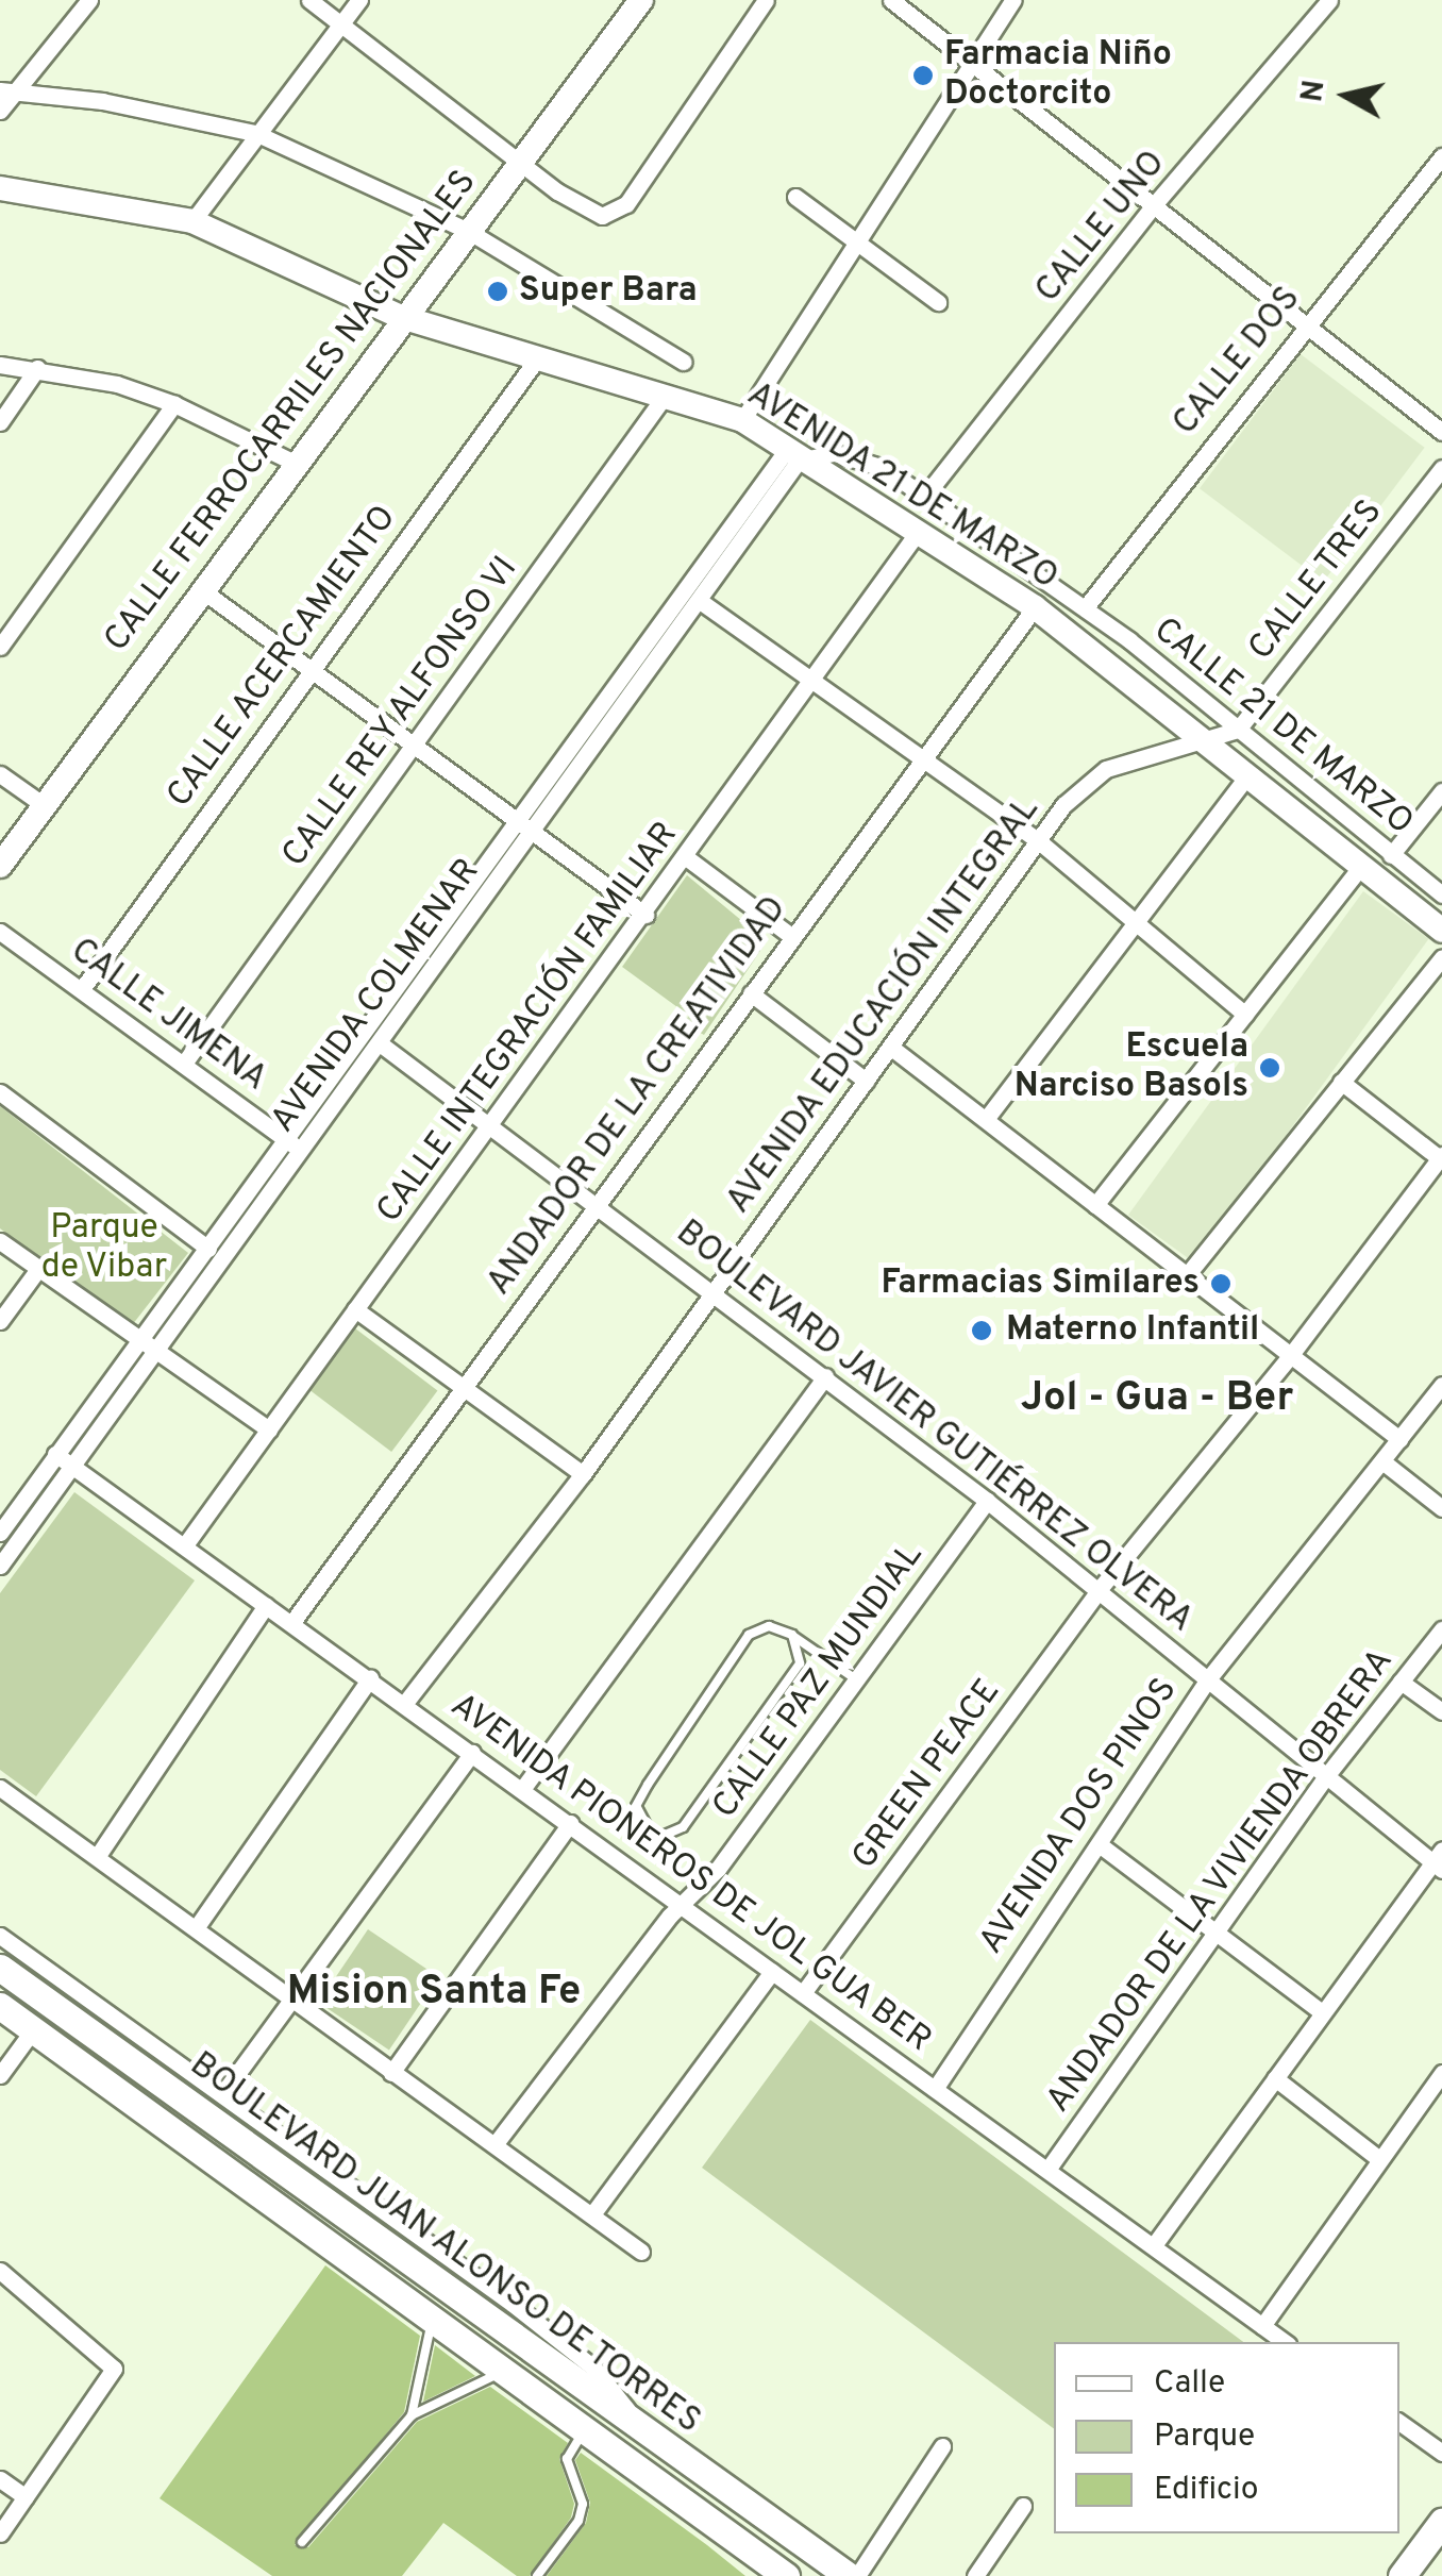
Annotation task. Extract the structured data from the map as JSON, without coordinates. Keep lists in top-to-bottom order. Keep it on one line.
{"streets":{"main road":["BOULEVARD JUAN ALONSO DE TORRES"],"street":["CALLE UNO","CALLE DOS","CALLE FERROCARRILES NACIONALES","AVENIDA 21 DE MARZO","CALLE TRES","CALLE ACERCAMIENTO","CALLE REY ALFONSO VI","CALLE 21 DE MARZO","AVENIDA COLMENAR","AVENIDA EDUCACIÓN INTEGRAL","CALLE JIMENA","CALLE INTEGRACIÓN FAMILIAR","ANDADOR DE LA CREATIVIDAD","BOULEVARD JAVIER GUTIÉRREZ OLVERA","CALLE PAZ MUNDIAL","GREEN PEACE","AVENIDA DOS PINOS","AVENIDA PIONEROS DE JOL GUA BER","ANDADOR DE LA VIVIENDA OBRERA"]},"crossings":[["CALLE UNO","CALLE 21 DE MARZO"],["CALLE DOS","CALLE 21 DE MARZO"],["CALLE FERROCARRILES NACIONALES","AVENIDA 21 DE MARZO"],["AVENIDA 21 DE MARZO","CALLE ACERCAMIENTO"],["AVENIDA 21 DE MARZO","CALLE REY ALFONSO VI"],["AVENIDA 21 DE MARZO","CALLE 21 DE MARZO"],["AVENIDA 21 DE MARZO","AVENIDA COLMENAR"],["AVENIDA 21 DE MARZO","AVENIDA EDUCACIÓN INTEGRAL"],["AVENIDA 21 DE MARZO","CALLE INTEGRACIÓN FAMILIAR"],["AVENIDA 21 DE MARZO","ANDADOR DE LA CREATIVIDAD"],["CALLE TRES","CALLE 21 DE MARZO"],["CALLE TRES","AVENIDA EDUCACIÓN INTEGRAL"],["CALLE ACERCAMIENTO","CALLE JIMENA"],["CALLE REY ALFONSO VI","CALLE JIMENA"],["CALLE 21 DE MARZO","AVENIDA COLMENAR"],["CALLE 21 DE MARZO","AVENIDA EDUCACIÓN INTEGRAL"],["AVENIDA COLMENAR","CALLE JIMENA"],["AVENIDA COLMENAR","BOULEVARD JAVIER GUTIÉRREZ OLVERA"],["AVENIDA COLMENAR","AVENIDA PIONEROS DE JOL GUA BER"],["AVENIDA EDUCACIÓN INTEGRAL","BOULEVARD JAVIER GUTIÉRREZ OLVERA"],["AVENIDA EDUCACIÓN INTEGRAL","AVENIDA PIONEROS DE JOL GUA BER"],["CALLE INTEGRACIÓN FAMILIAR","BOULEVARD JAVIER GUTIÉRREZ OLVERA"],["CALLE INTEGRACIÓN FAMILIAR","AVENIDA PIONEROS DE JOL GUA BER"],["ANDADOR DE LA CREATIVIDAD","BOULEVARD JAVIER GUTIÉRREZ OLVERA"],["ANDADOR DE LA CREATIVIDAD","AVENIDA PIONEROS DE JOL GUA BER"],["BOULEVARD JAVIER GUTIÉRREZ OLVERA","CALLE PAZ MUNDIAL"],["BOULEVARD JAVIER GUTIÉRREZ OLVERA","GREEN PEACE"],["BOULEVARD JAVIER GUTIÉRREZ OLVERA","AVENIDA DOS PINOS"],["BOULEVARD JAVIER GUTIÉRREZ OLVERA","ANDADOR DE LA VIVIENDA OBRERA"],["CALLE PAZ MUNDIAL","AVENIDA PIONEROS DE JOL GUA BER"],["GREEN PEACE","AVENIDA PIONEROS DE JOL GUA BER"],["AVENIDA DOS PINOS","AVENIDA PIONEROS DE JOL GUA BER"],["AVENIDA PIONEROS DE JOL GUA BER","ANDADOR DE LA VIVIENDA OBRERA"]],"districts":["Jol - Gua - Ber","Mision Santa Fe"],"parks":["Parque de Vibar"],"places":["Farmacia Niño Doctorcito","Super Bara","Escuela Narciso Basols","Farmacias Similares","Materno Infantil"],"legend":["Calle","Parque","Edificio"],"north":"left"}
